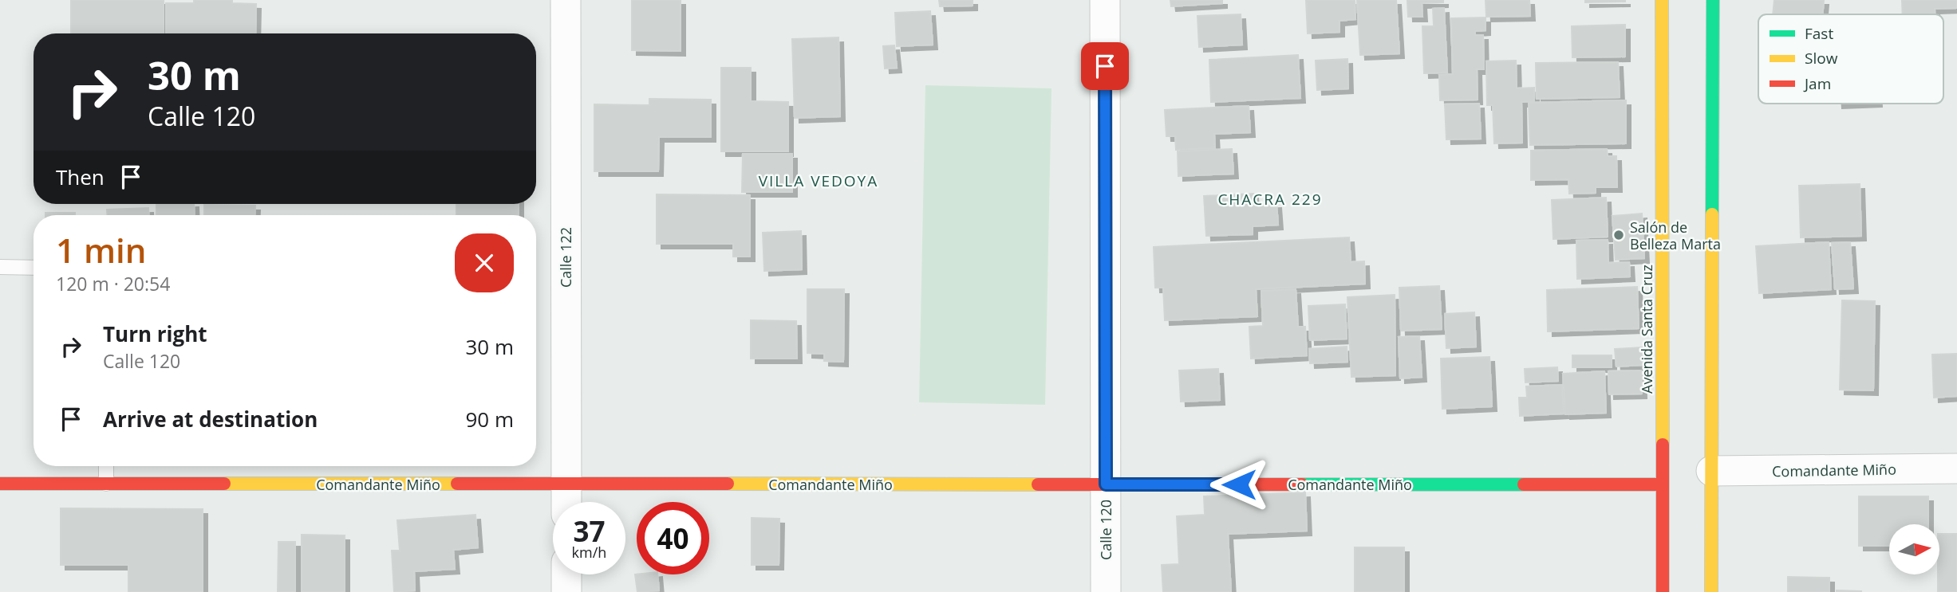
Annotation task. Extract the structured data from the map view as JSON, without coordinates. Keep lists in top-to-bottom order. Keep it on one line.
{"streets":{"street":["Calle 122","Avenida Santa Cruz","Comandante Miño","Calle 120"]},"crossings":[["Calle 122","Comandante Miño"],["Avenida Santa Cruz","Comandante Miño"],["Comandante Miño","Calle 120"]],"districts":["VILLA VEDOYA","CHACRA 229"],"places":["Salón de Belleza Marta"],"legend":["Fast","Slow","Jam"],"north":"right","page":{"turn":["30 m","Calle 120"],"then":"Then","heading":["1 min","120 m · 20:54"],"list":[{"name":"Turn right","note":"Calle 120","value":"30 m"},{"name":"Arrive at destination","value":"90 m"}],"speed":"37 km/h","limit":"40"}}
